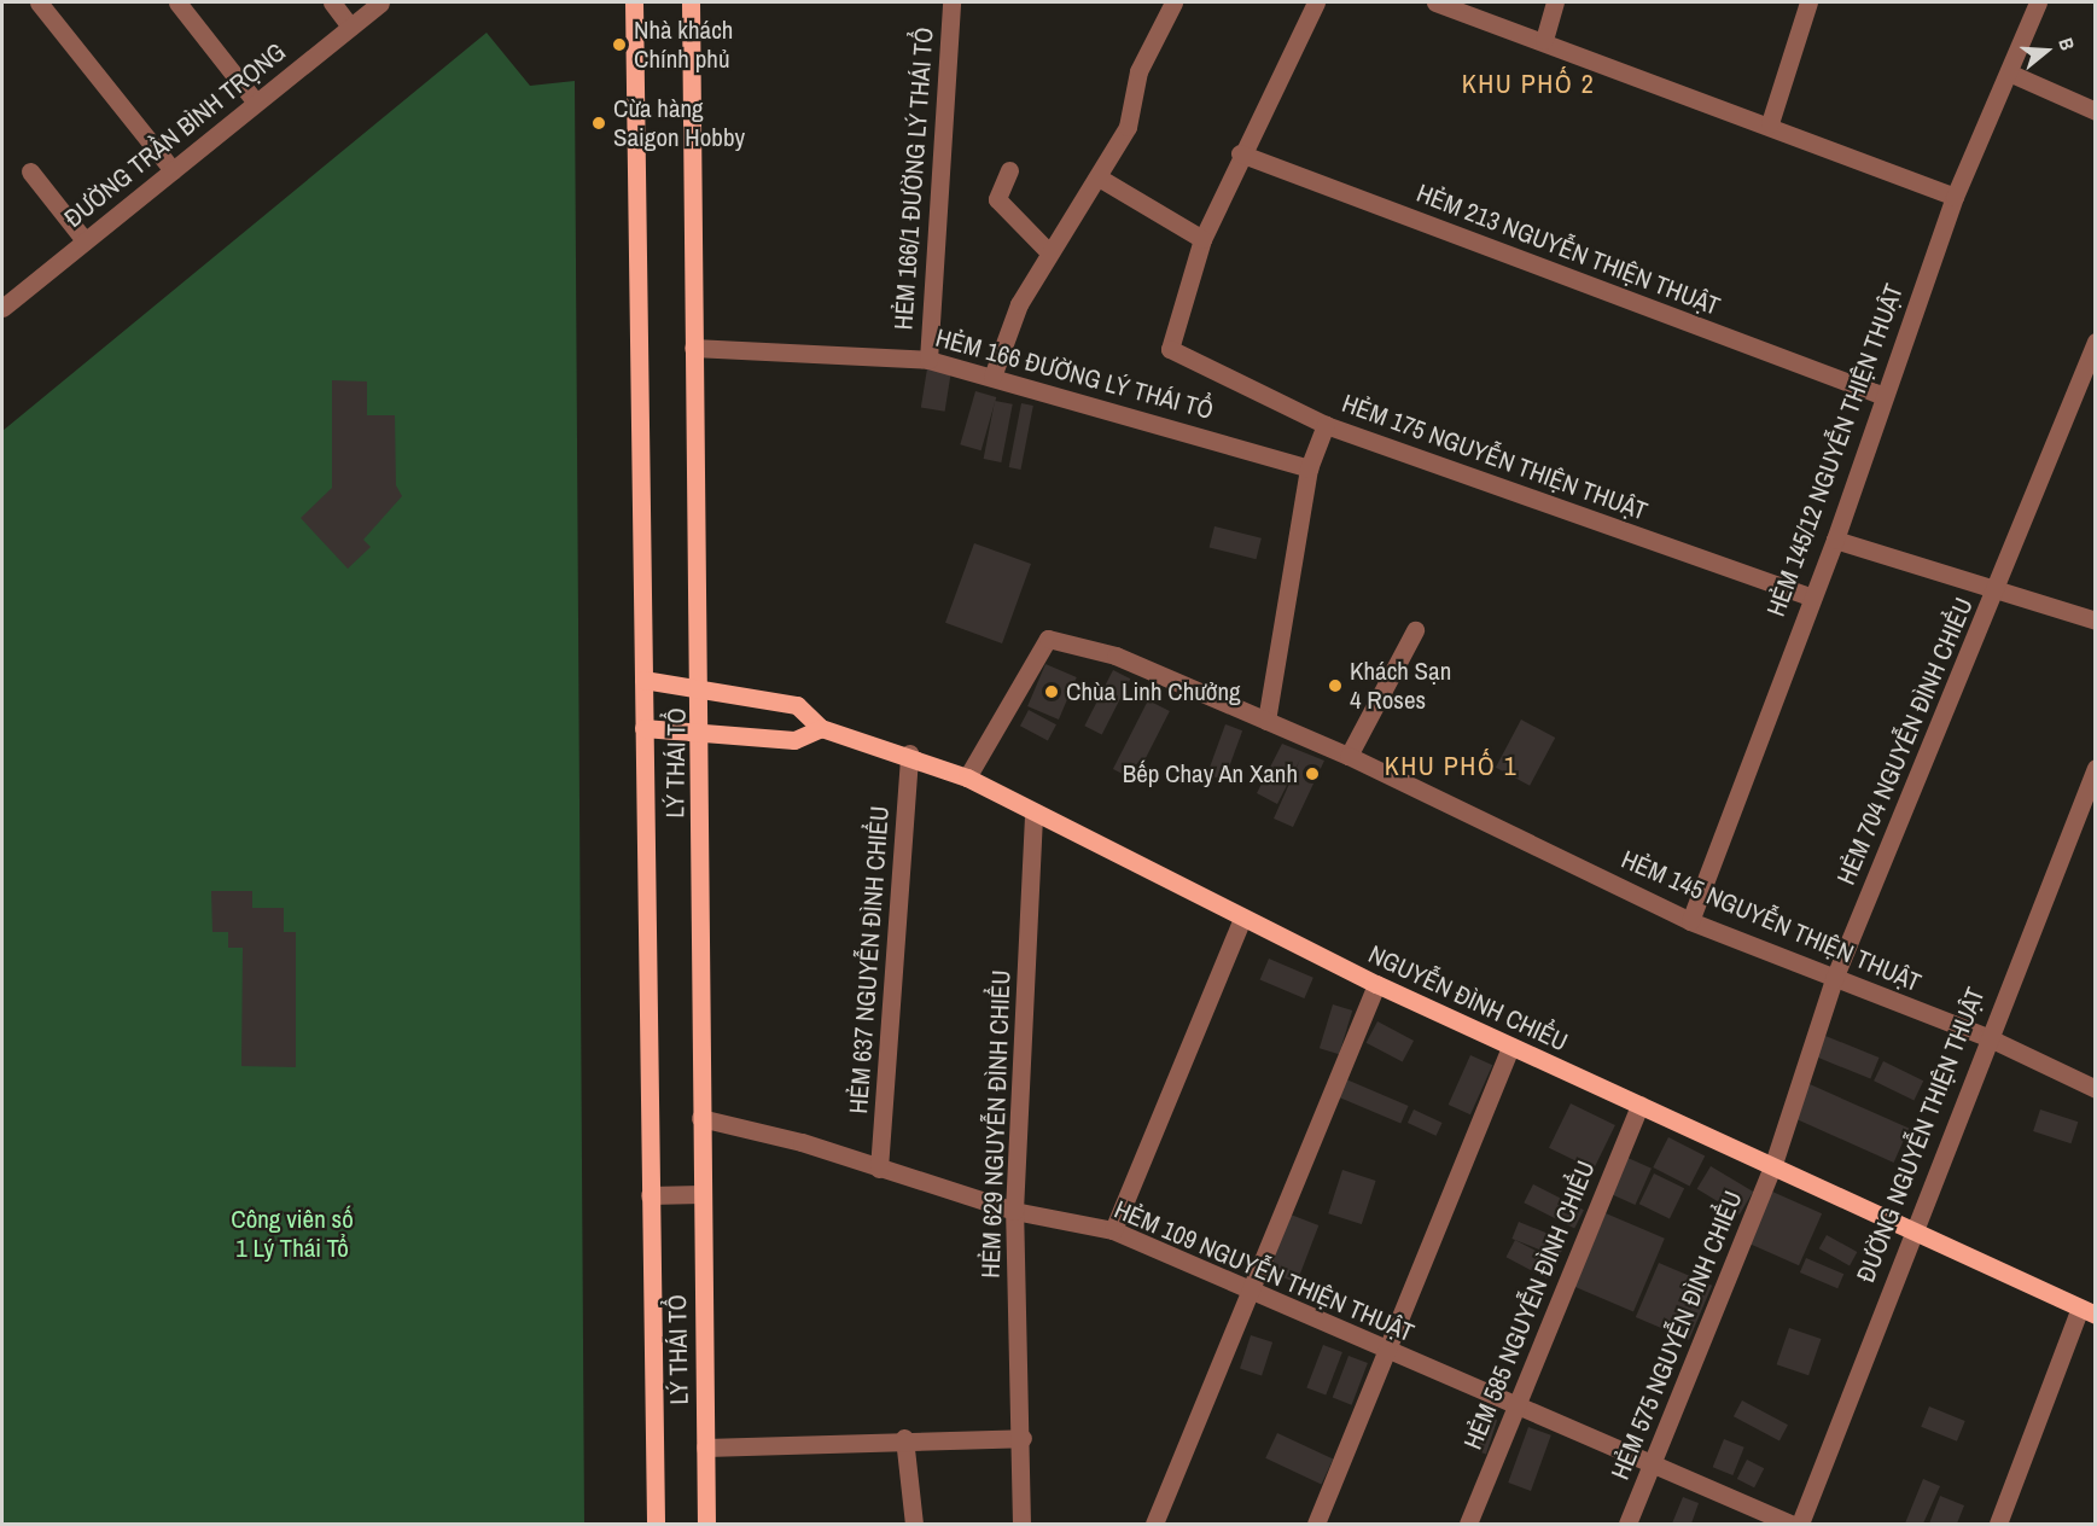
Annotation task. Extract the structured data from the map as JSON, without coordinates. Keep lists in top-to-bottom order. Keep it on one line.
{"streets":{"main road":["LÝ THÁI TỔ","NGUYỄN ĐÌNH CHIỂU"],"street":["ĐƯỜNG TRẦN BÌNH TRỌNG","HẺM 166/1 ĐƯỜNG LÝ THÁI TỔ","HẺM 213 NGUYỄN THIỆN THUẬT","HẺM 166 ĐƯỜNG LÝ THÁI TỔ","HẺM 145/12 NGUYỄN THIỆN THUẬT","HẺM 175 NGUYỄN THIỆN THUẬT","HẺM 704 NGUYỄN ĐÌNH CHIỂU","HẺM 145 NGUYỄN THIỆN THUẬT","HẺM 637 NGUYỄN ÐÌNH CHIỂU","HẺM 629 NGUYỄN ÐÌNH CHIỂU","ĐƯỜNG NGUYỄN THIỆN THUẬT","HẺM 109 NGUYỄN THIỆN THUẬT","HẺM 585 NGUYỄN ÐÌNH CHIỂU","HẺM 575 NGUYỄN ÐÌNH CHIỂU"]},"crossings":[["HẺM 166/1 ĐƯỜNG LÝ THÁI TỔ","HẺM 166 ĐƯỜNG LÝ THÁI TỔ"],["HẺM 213 NGUYỄN THIỆN THUẬT","HẺM 145/12 NGUYỄN THIỆN THUẬT"],["HẺM 166 ĐƯỜNG LÝ THÁI TỔ","LÝ THÁI TỔ"],["HẺM 145/12 NGUYỄN THIỆN THUẬT","HẺM 175 NGUYỄN THIỆN THUẬT"],["HẺM 145/12 NGUYỄN THIỆN THUẬT","HẺM 145 NGUYỄN THIỆN THUẬT"],["HẺM 704 NGUYỄN ĐÌNH CHIỂU","HẺM 145 NGUYỄN THIỆN THUẬT"],["HẺM 704 NGUYỄN ĐÌNH CHIỂU","NGUYỄN ĐÌNH CHIỂU"],["HẺM 704 NGUYỄN ĐÌNH CHIỂU","HẺM 575 NGUYỄN ÐÌNH CHIỂU"],["LÝ THÁI TỔ","NGUYỄN ĐÌNH CHIỂU"],["LÝ THÁI TỔ","HẺM 109 NGUYỄN THIỆN THUẬT"],["HẺM 145 NGUYỄN THIỆN THUẬT","NGUYỄN ĐÌNH CHIỂU"],["HẺM 145 NGUYỄN THIỆN THUẬT","ĐƯỜNG NGUYỄN THIỆN THUẬT"],["HẺM 637 NGUYỄN ÐÌNH CHIỂU","NGUYỄN ĐÌNH CHIỂU"],["HẺM 637 NGUYỄN ÐÌNH CHIỂU","HẺM 109 NGUYỄN THIỆN THUẬT"],["NGUYỄN ĐÌNH CHIỂU","HẺM 629 NGUYỄN ÐÌNH CHIỂU"],["NGUYỄN ĐÌNH CHIỂU","ĐƯỜNG NGUYỄN THIỆN THUẬT"],["NGUYỄN ĐÌNH CHIỂU","HẺM 585 NGUYỄN ÐÌNH CHIỂU"],["NGUYỄN ĐÌNH CHIỂU","HẺM 575 NGUYỄN ÐÌNH CHIỂU"],["HẺM 629 NGUYỄN ÐÌNH CHIỂU","HẺM 109 NGUYỄN THIỆN THUẬT"],["HẺM 109 NGUYỄN THIỆN THUẬT","HẺM 585 NGUYỄN ÐÌNH CHIỂU"],["HẺM 109 NGUYỄN THIỆN THUẬT","HẺM 575 NGUYỄN ÐÌNH CHIỂU"]],"districts":["KHU PHỐ 2","KHU PHỐ 1"],"parks":["Công viên số 1 Lý Thái Tổ"],"places":["Nhà khách Chính phủ","Cừa hàng Saigon Hobby","Khách Sạn 4 Roses","Chùa Linh Chưởng","Bếp Chay An Xanh"],"north":"right"}
